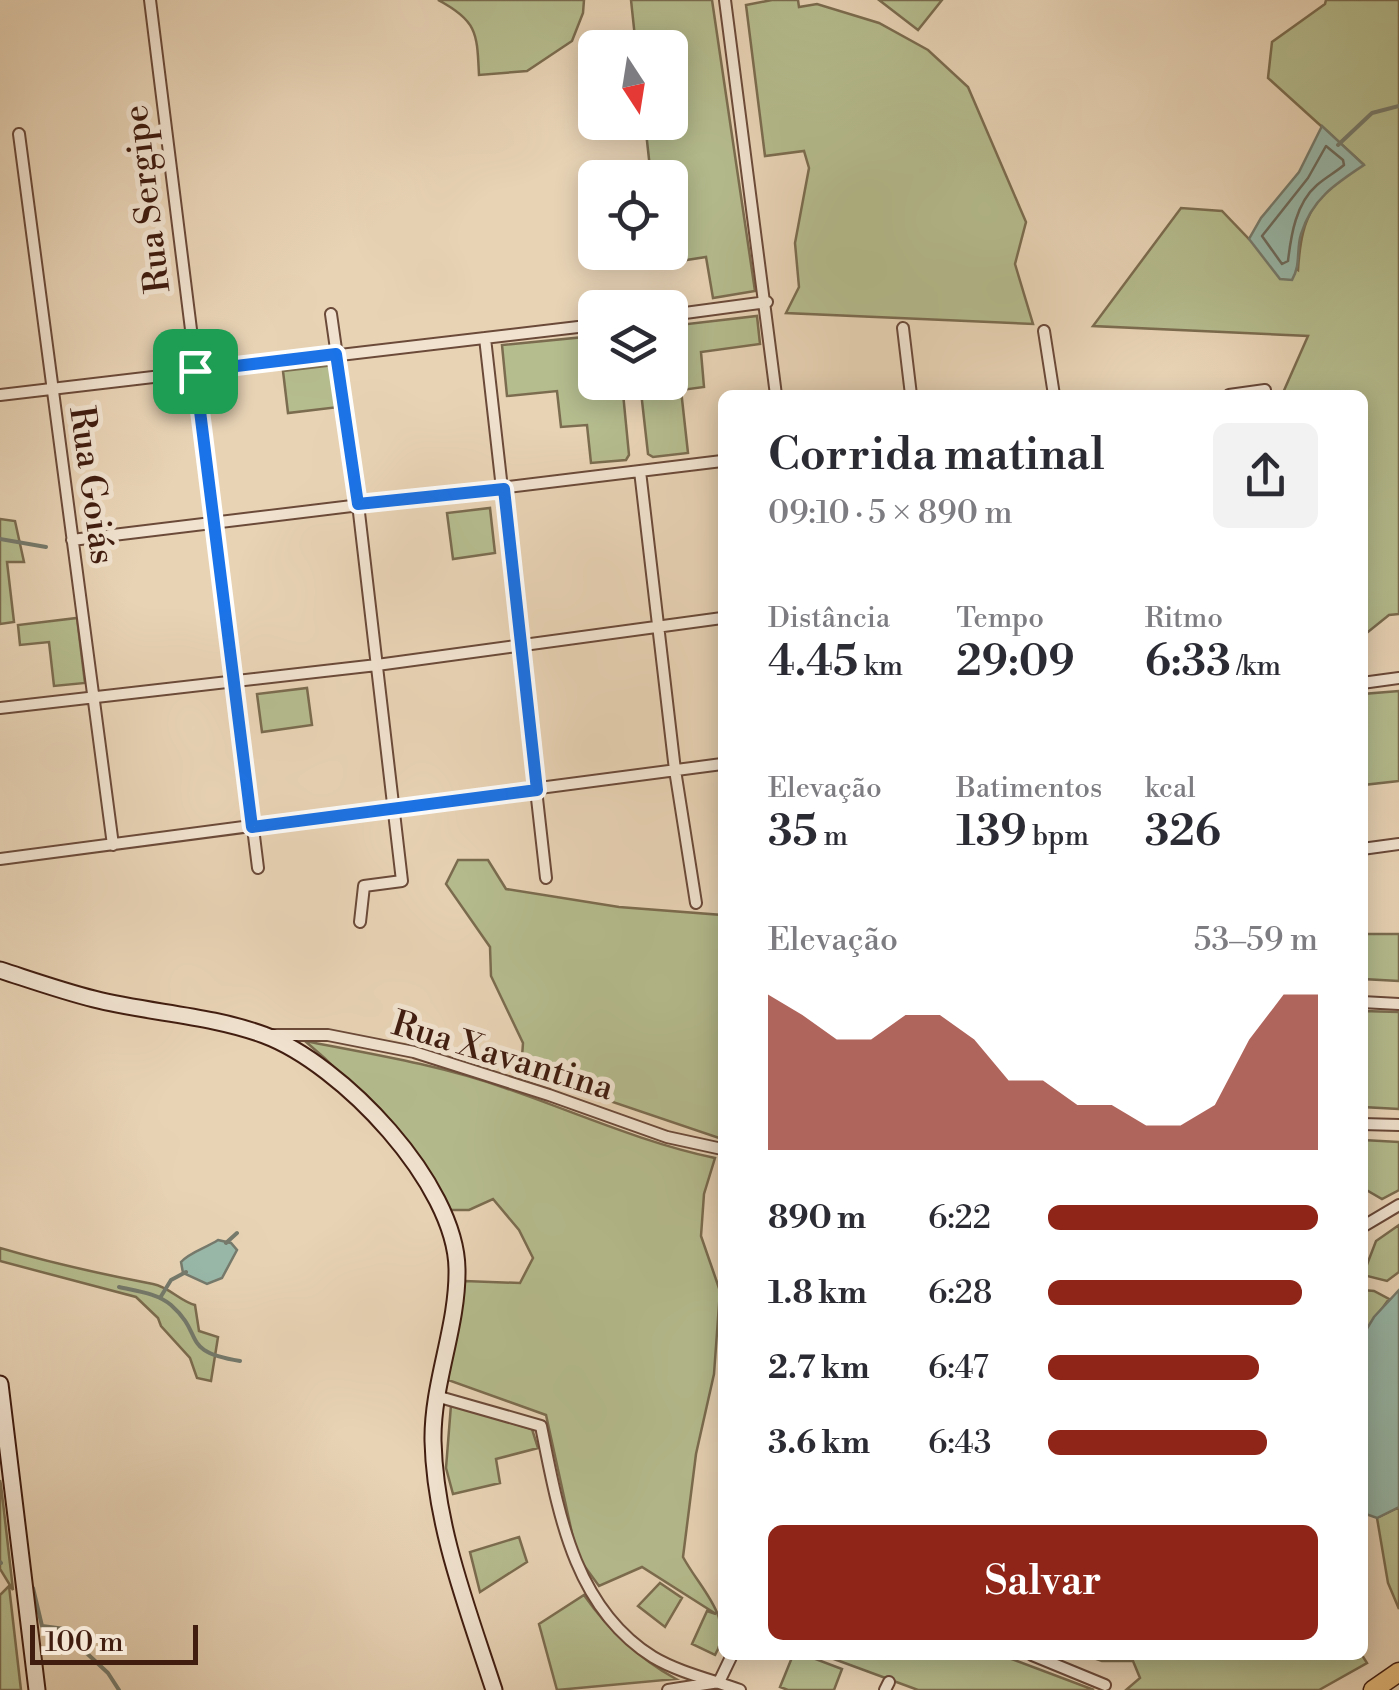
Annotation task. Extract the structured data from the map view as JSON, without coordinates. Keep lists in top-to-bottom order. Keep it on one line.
{"streets":{"street":["Rua Sergipe","Rua Goiás","Rua Xavantina"]},"scale_bar":"100 m","north":"bottom","page":{"heading":["Corrida matinal","09:10 · 5 × 890 m"],"stats":[["Distância","4.45 km"],["Tempo","29:09"],["Ritmo","6:33 /km"],["Elevação","35 m"],["Batimentos","139 bpm"],["kcal","326"]],"chart":["Elevação","53–59 m"],"list":[{"name":"890 m","note":"6:22"},{"name":"1.8 km","note":"6:28"},{"name":"2.7 km","note":"6:47"},{"name":"3.6 km","note":"6:43"}],"buttons":"Salvar","scale":"100 m"}}
